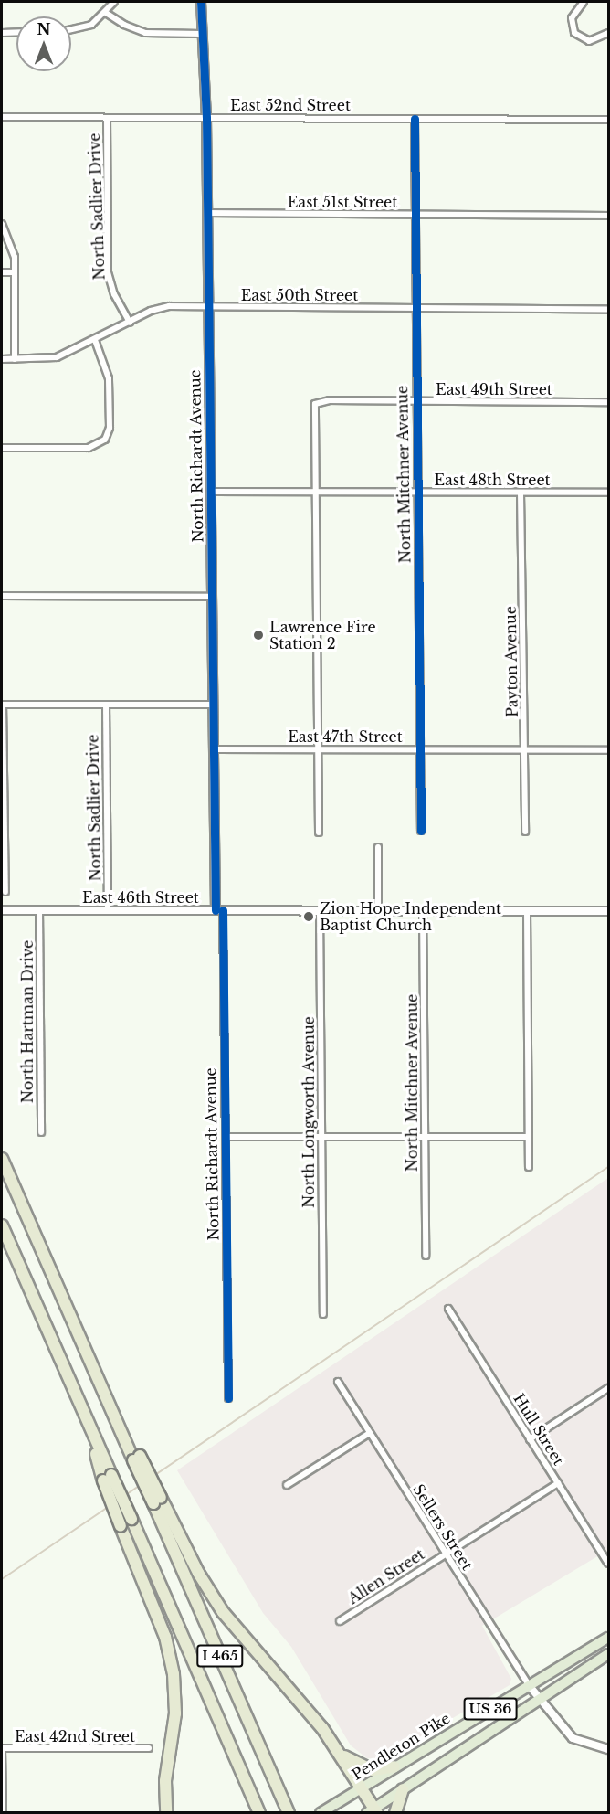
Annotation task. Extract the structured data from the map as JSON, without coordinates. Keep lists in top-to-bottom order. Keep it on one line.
{"streets":{"highway":["I 465"],"main road":["US 36","Pendleton Pike"],"street":["East 52nd Street","East 51st Street","North Sadlier Drive","East 50th Street","East 49th Street","North Richardt Avenue","North Mitchner Avenue","East 48th Street","Payton Avenue","East 47th Street","East 46th Street","North Hartman Drive","North Longworth Avenue","Hull Street","Sellers Street","Allen Street","East 42nd Street"]},"crossings":[["East 52nd Street","North Sadlier Drive"],["East 52nd Street","North Richardt Avenue"],["East 52nd Street","North Mitchner Avenue"],["East 51st Street","North Richardt Avenue"],["East 51st Street","North Mitchner Avenue"],["North Sadlier Drive","East 50th Street"],["North Sadlier Drive","East 46th Street"],["East 50th Street","North Richardt Avenue"],["East 50th Street","North Mitchner Avenue"],["East 49th Street","North Mitchner Avenue"],["East 49th Street","East 48th Street"],["North Richardt Avenue","East 48th Street"],["North Richardt Avenue","East 47th Street"],["North Richardt Avenue","East 46th Street"],["North Mitchner Avenue","East 48th Street"],["North Mitchner Avenue","East 47th Street"],["North Mitchner Avenue","East 46th Street"],["East 48th Street","Payton Avenue"],["Payton Avenue","East 47th Street"],["East 46th Street","North Hartman Drive"],["East 46th Street","North Longworth Avenue"],["Hull Street","Allen Street"],["Sellers Street","Allen Street"],["Sellers Street","Pendleton Pike"]],"places":["Lawrence Fire Station 2","Zion Hope Independent Baptist Church"],"north":"top"}
